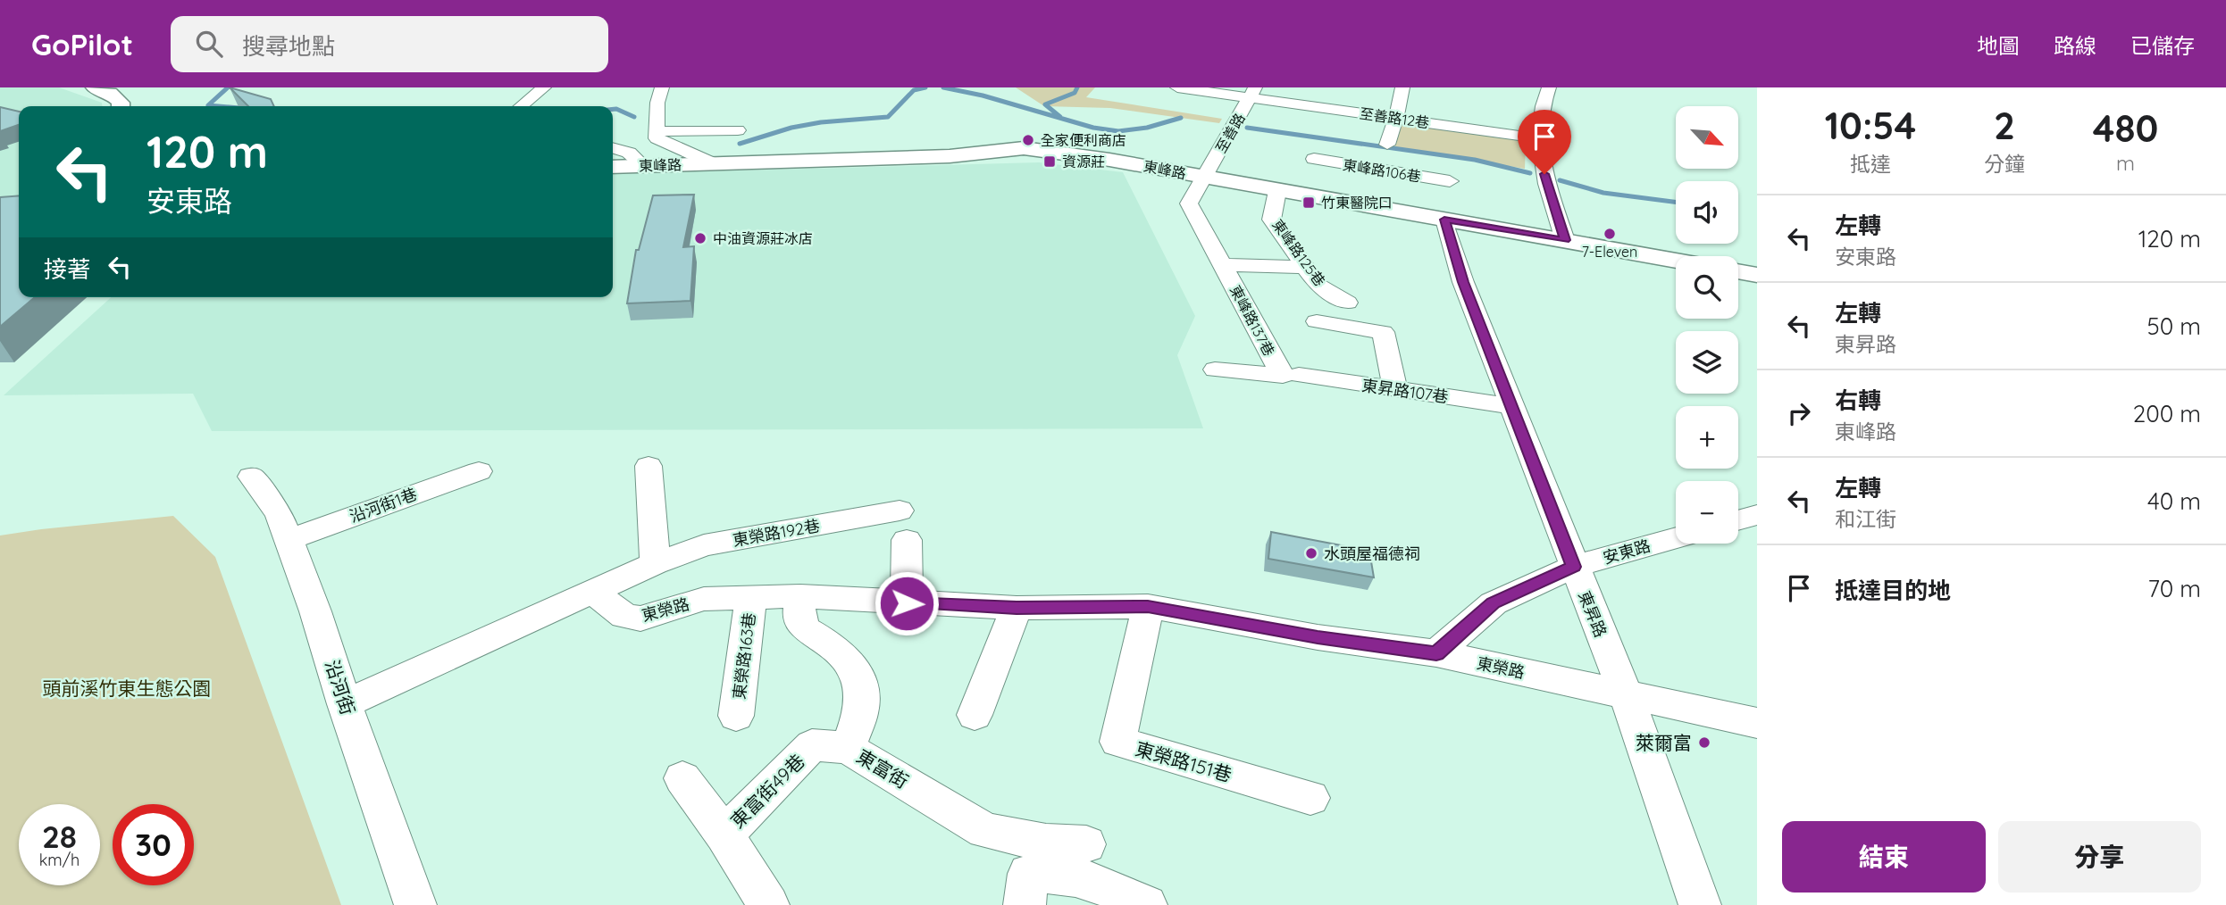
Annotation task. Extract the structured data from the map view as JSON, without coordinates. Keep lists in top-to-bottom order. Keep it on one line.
{"streets":{"main road":["東峰路"],"street":["至善路12巷","至善路","東峰路106巷","東峰路125巷","東峰路137巷","東昇路107巷","沿河街1巷","東榮路192巷","安東路","東榮路","東昇路","東榮路163巷","沿河街","東榮路151巷","東富街","東富街49巷"]},"crossings":[["至善路12巷","至善路"],["至善路","東峰路"],["至善路","東峰路137巷"],["東峰路","東峰路125巷"],["東峰路","東峰路137巷"],["東峰路","東昇路"],["東峰路125巷","東峰路137巷"],["東峰路137巷","東昇路107巷"],["東昇路107巷","東昇路"],["沿河街1巷","沿河街"],["東榮路192巷","東榮路"],["安東路","東榮路"],["安東路","東昇路"],["東榮路","東昇路"],["東榮路","東榮路163巷"],["東榮路","東榮路151巷"],["東榮路","東富街"],["東富街","東富街49巷"]],"parks":["頭前溪竹東生態公園"],"places":{"other":["全家便利商店","7-Eleven","中油資源莊冰店","水頭屋福德祠","萊爾富"],"transit":["資源莊","竹東醫院口"]},"north":"bottom right","page":{"header":"GoPilot","search":"搜尋地點","nav":["地圖","路線","已儲存"],"eta":["10:54","抵達","2","分鐘","480","m"],"map_buttons":["+","−"],"turn":["120 m","安東路"],"list":[{"name":"左轉","note":"安東路","value":"120 m"},{"name":"左轉","note":"東昇路","value":"50 m"},{"name":"右轉","note":"東峰路","value":"200 m"},{"name":"左轉","note":"和江街","value":"40 m"},{"name":"抵達目的地","value":"70 m"}],"then":"接著","speed":"28 km/h","limit":"30","buttons":["結束","分享"]}}
